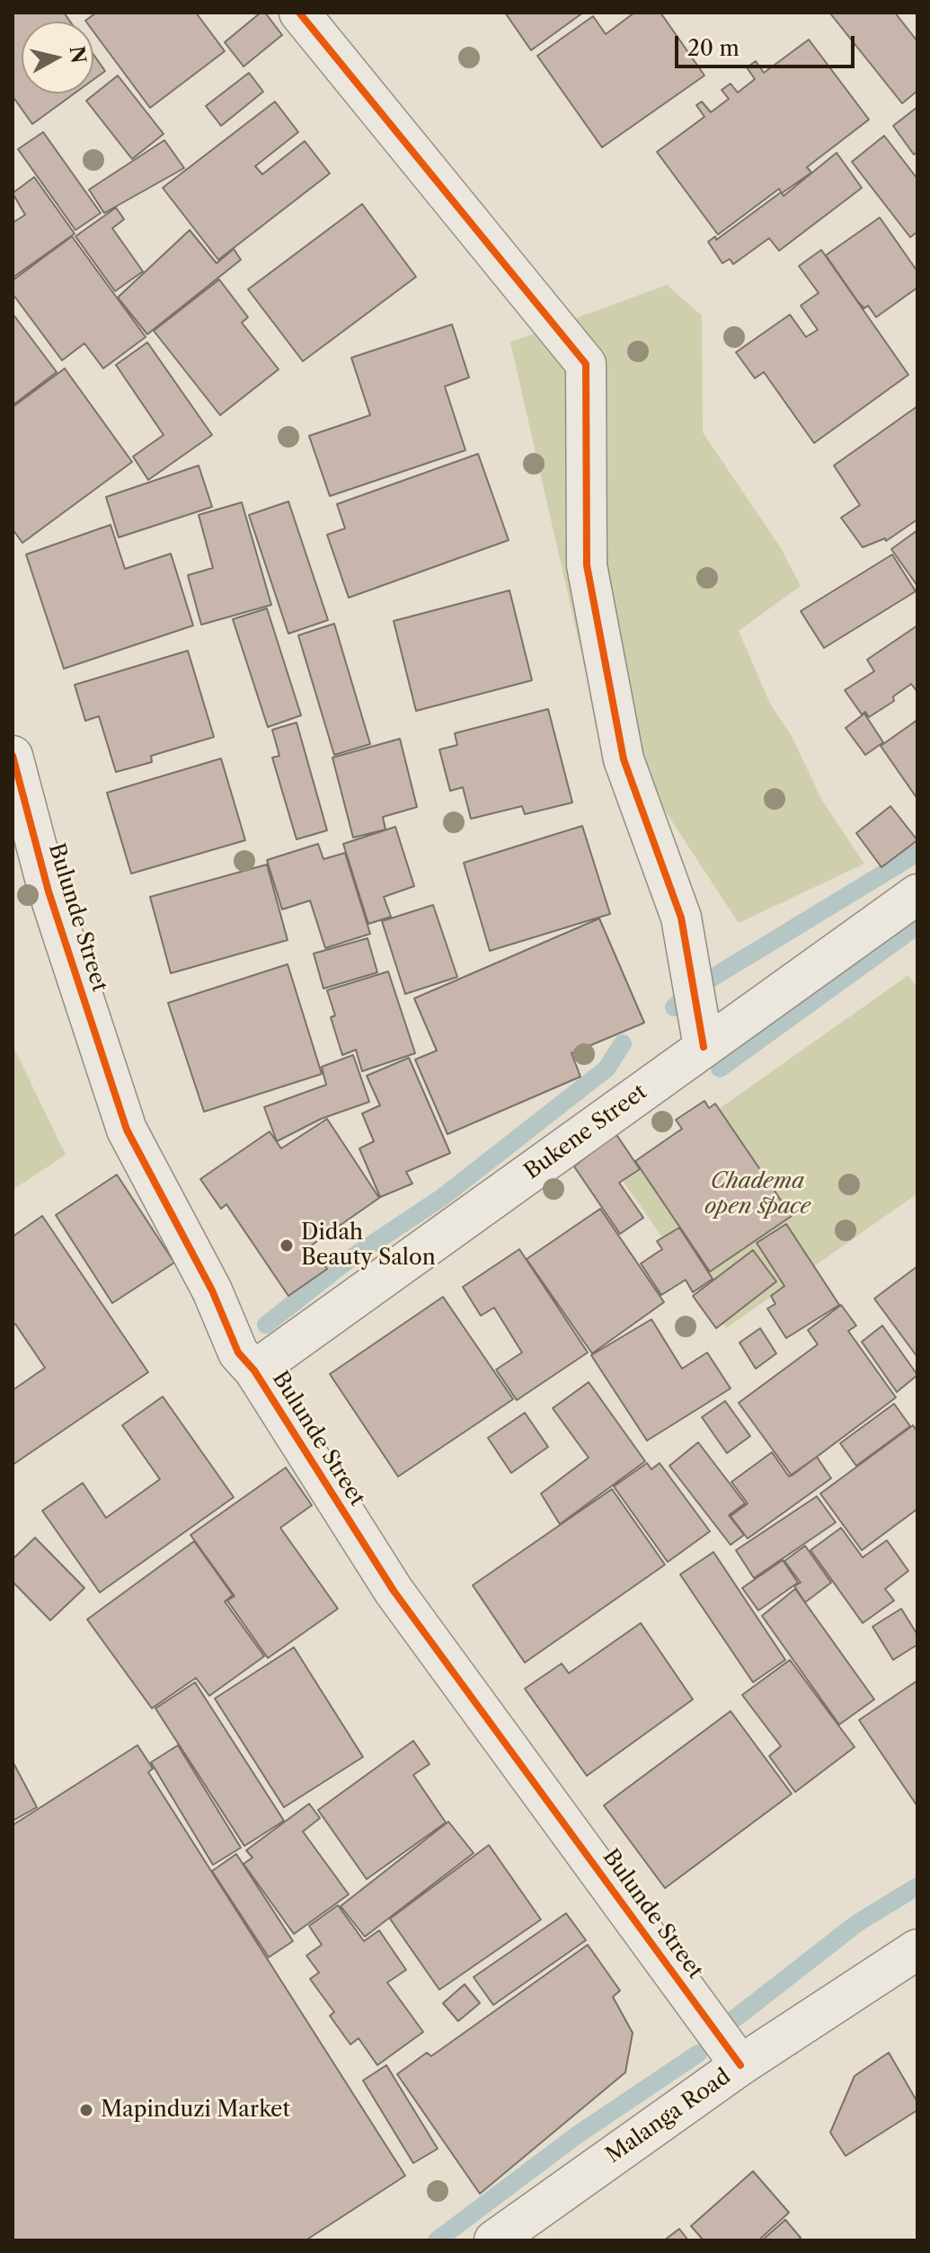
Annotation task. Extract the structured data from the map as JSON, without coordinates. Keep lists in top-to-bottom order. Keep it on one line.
{"streets":{"street":["Bulunde Street","Bukene Street","Malanga Road"]},"crossings":[["Bulunde Street","Bukene Street"],["Bulunde Street","Malanga Road"]],"parks":["Chadema open space"],"places":["Didah Beauty Salon","Mapinduzi Market"],"scale_bar":"20 m","north":"right"}
